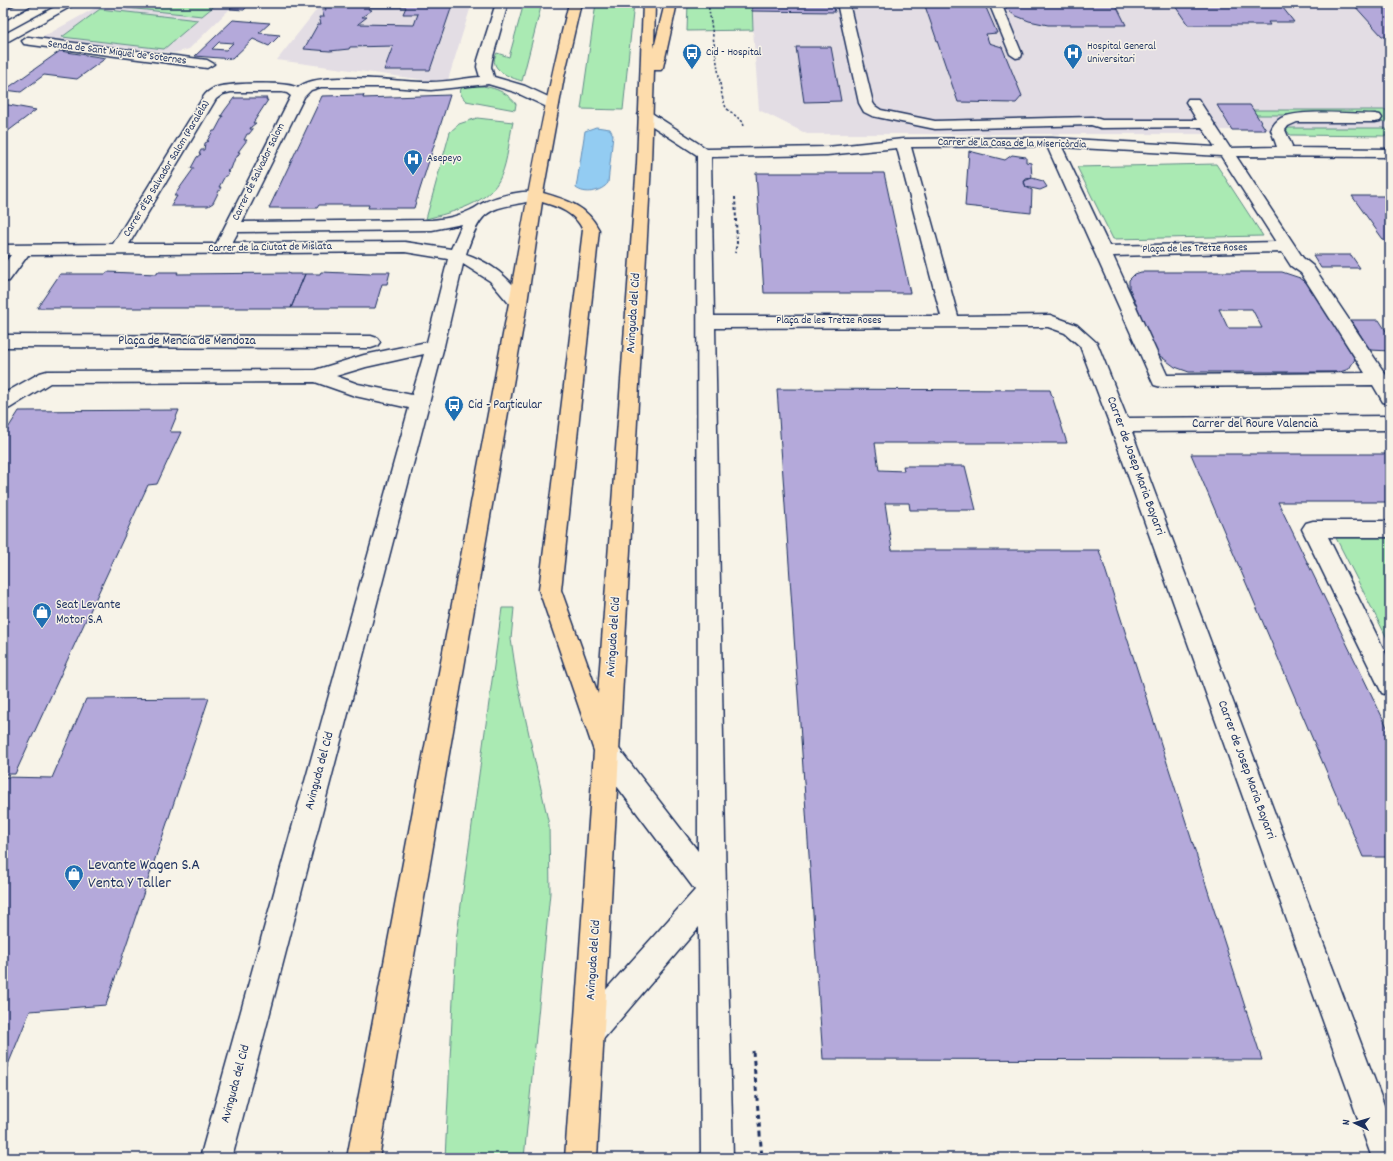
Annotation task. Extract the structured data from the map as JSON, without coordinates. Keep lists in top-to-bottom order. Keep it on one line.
{"streets":{"main road":["Avinguda del Cid"],"street":["Senda de Sant Miquel de Soternes","Carrer de la Casa de la Misericòrdia","Carrer d'Ep Salvador Salom (Paralela)","Carrer de Salvador Salom","Carrer de la Ciutat de Mislata","Plaça de les Tretze Roses","Plaça de Mencía de Mendoza","Carrer del Roure Valencià","Carrer de Josep Maria Bayarri"]},"crossings":[["Carrer d'Ep Salvador Salom (Paralela)","Carrer de Salvador Salom"],["Carrer d'Ep Salvador Salom (Paralela)","Carrer de la Ciutat de Mislata"],["Carrer de Salvador Salom","Carrer de la Ciutat de Mislata"],["Carrer de la Ciutat de Mislata","Avinguda del Cid"],["Plaça de les Tretze Roses","Carrer de Josep Maria Bayarri"],["Carrer del Roure Valencià","Carrer de Josep Maria Bayarri"]],"places":{"bus stop":["Cid - Hospital","Cid - Particular"],"hospital":["Hospital General Universitari","Asepeyo"],"shop":["Seat Levante Motor S.A","Levante Wagen S.A Venta Y Taller"]},"north":"left"}
